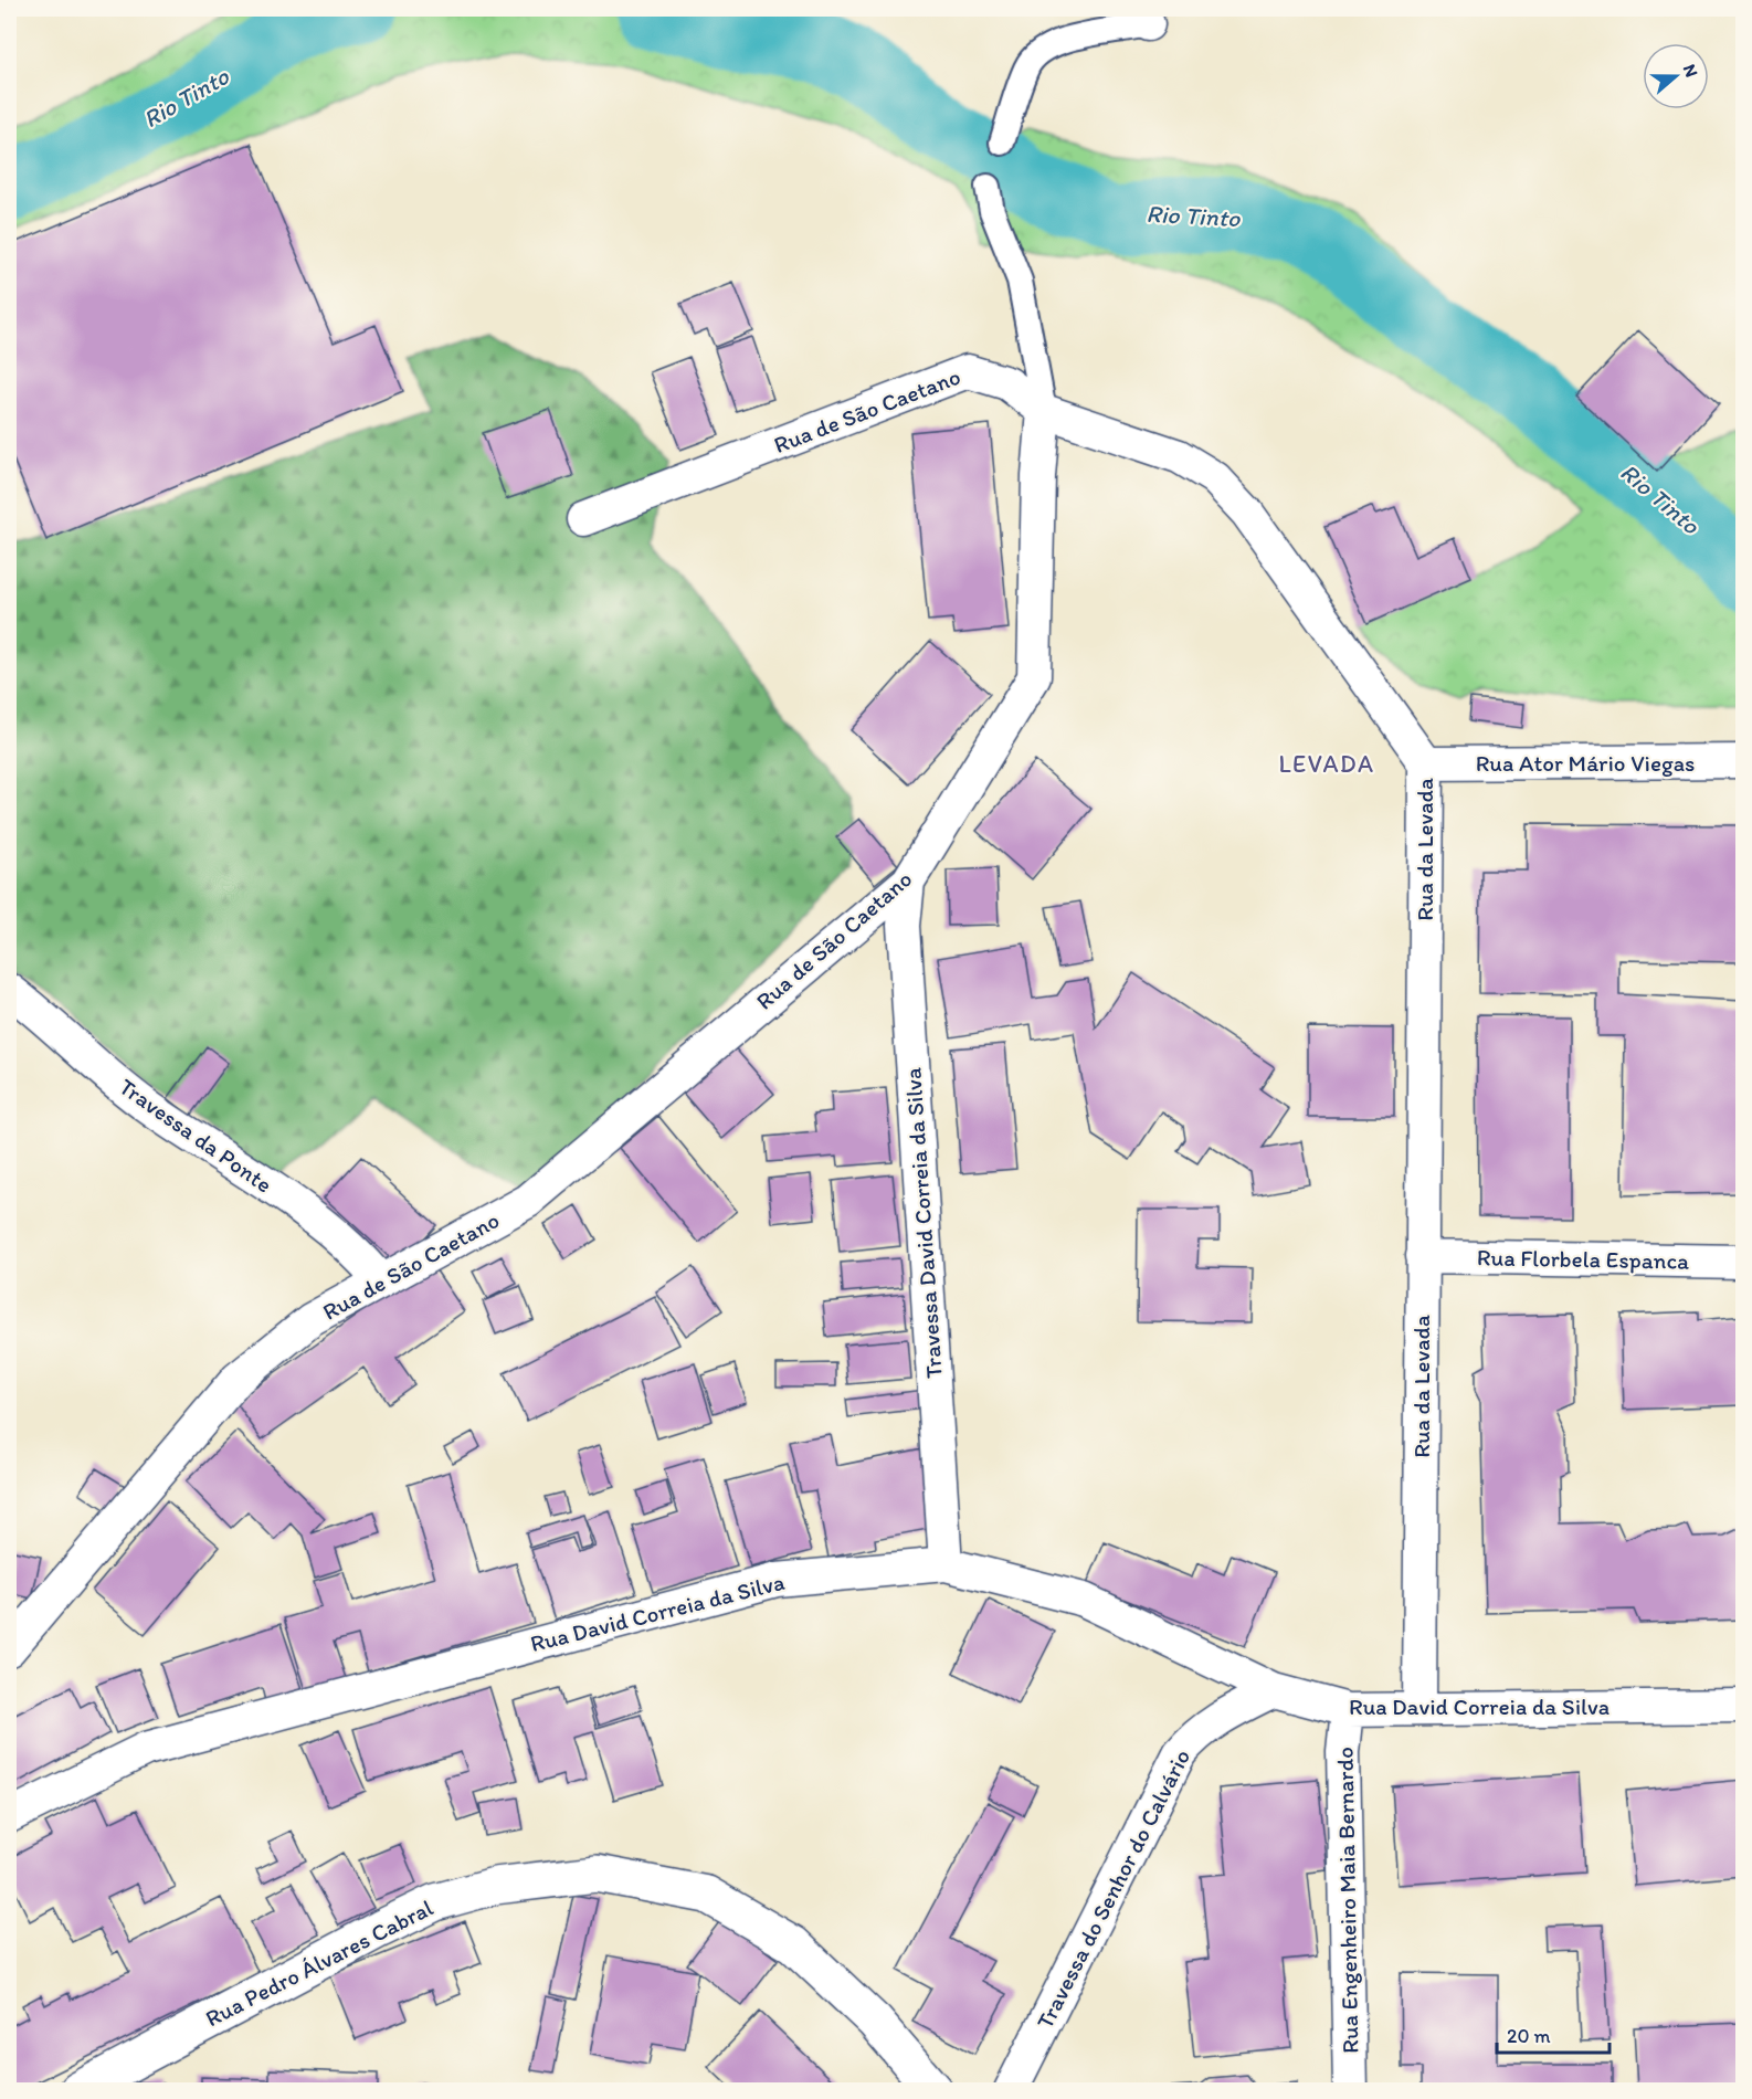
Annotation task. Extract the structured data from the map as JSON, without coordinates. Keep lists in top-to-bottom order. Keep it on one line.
{"streets":{"main road":["Rua Pedro Álvares Cabral"],"street":["Rua de São Caetano","Rua Ator Mário Viegas","Rua da Levada","Travessa da Ponte","Travessa David Correia da Silva","Rua Florbela Espanca","Rua David Correia da Silva","Travessa do Senhor do Calvário","Rua Engenheiro Maia Bernardo"]},"crossings":[["Rua de São Caetano","Rua da Levada"],["Rua de São Caetano","Travessa da Ponte"],["Rua de São Caetano","Travessa David Correia da Silva"],["Rua Ator Mário Viegas","Rua da Levada"],["Rua da Levada","Rua Florbela Espanca"],["Rua da Levada","Rua David Correia da Silva"],["Travessa David Correia da Silva","Rua David Correia da Silva"],["Rua David Correia da Silva","Travessa do Senhor do Calvário"],["Rua David Correia da Silva","Rua Engenheiro Maia Bernardo"]],"districts":["LEVADA"],"water":["Rio Tinto"],"scale_bar":"20 m","north":"right"}
